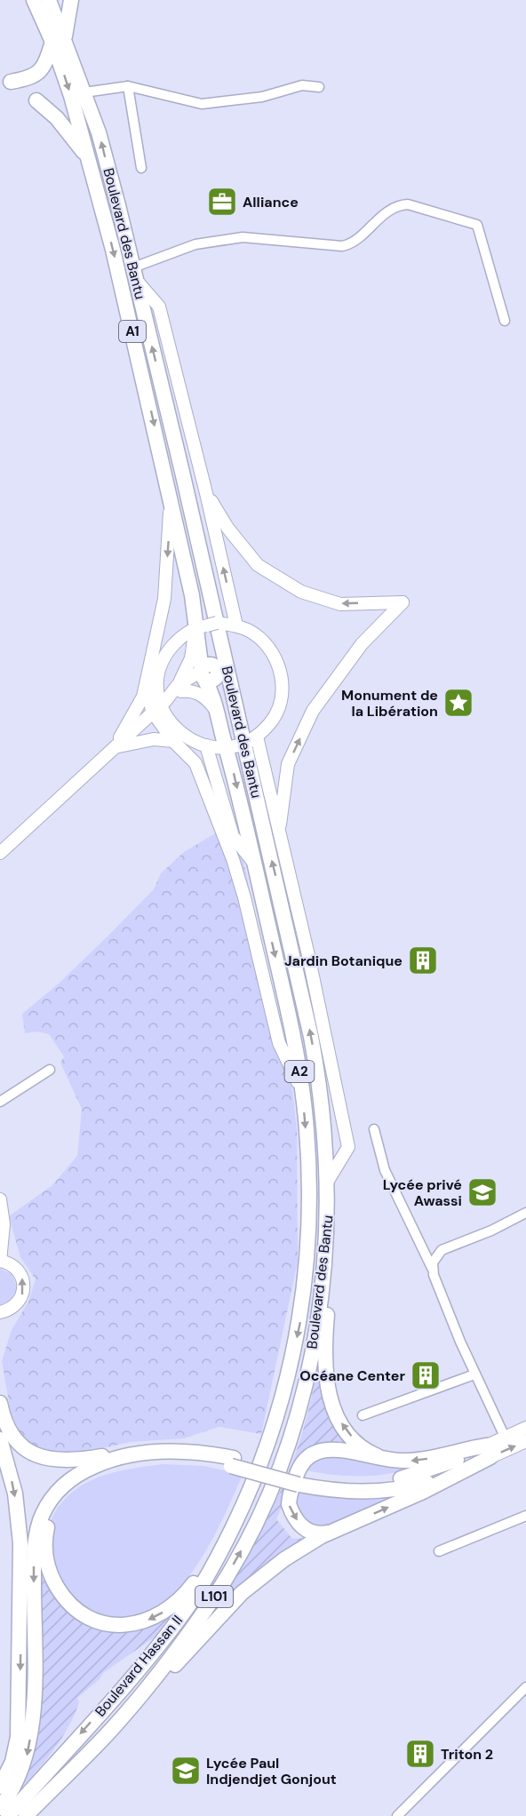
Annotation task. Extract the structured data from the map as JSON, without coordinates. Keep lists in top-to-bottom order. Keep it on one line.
{"streets":{"highway":["Boulevard des Bantu","A1","A2","L101","Boulevard Hassan II"]},"crossings":[["Boulevard des Bantu","Boulevard Hassan II"]],"places":{"office":["Alliance"],"place":["Monument de la Libération"],"building":["Jardin Botanique","Océane Center","Triton 2"],"school or university":["Lycée privé Awassi","Lycée Paul Indjendjet Gonjout"]}}
